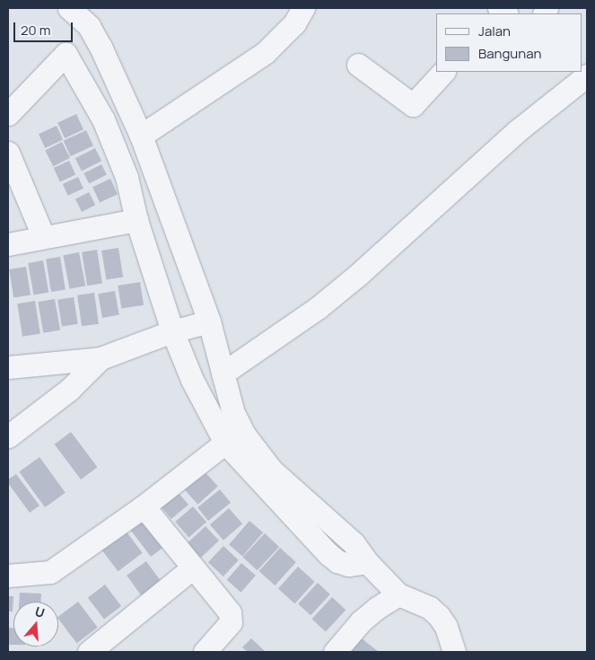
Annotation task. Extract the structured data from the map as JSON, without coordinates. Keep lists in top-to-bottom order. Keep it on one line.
{"legend":["Jalan","Bangunan"],"scale_bar":"20 m","north":"top"}
